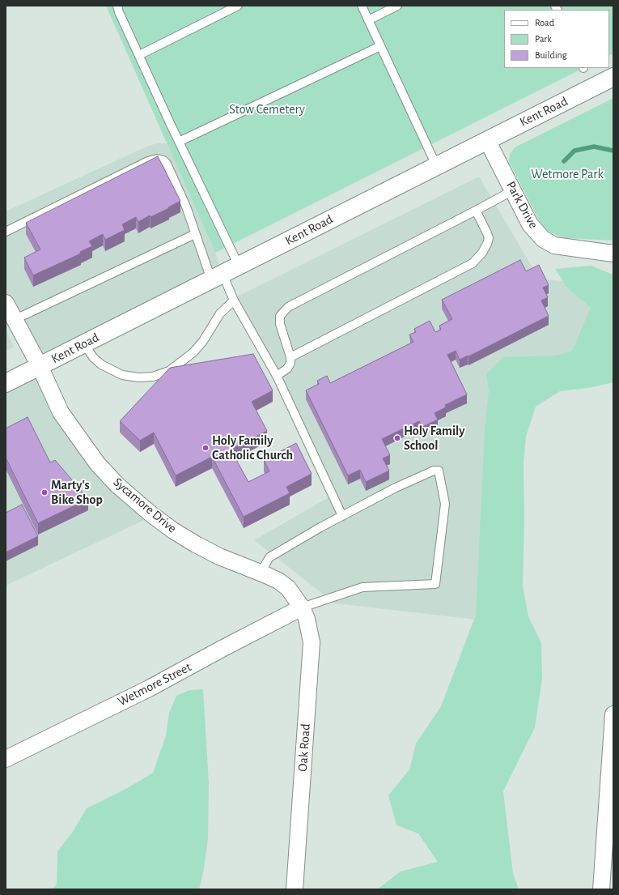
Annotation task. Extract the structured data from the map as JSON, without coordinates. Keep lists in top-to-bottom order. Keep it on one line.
{"streets":{"main road":["Kent Road"],"street":["Park Drive","Sycamore Drive","Wetmore Street","Oak Road"]},"crossings":[["Kent Road","Park Drive"],["Kent Road","Sycamore Drive"],["Sycamore Drive","Wetmore Street"],["Sycamore Drive","Oak Road"],["Wetmore Street","Oak Road"]],"parks":["Stow Cemetery","Wetmore Park"],"places":["Holy Family School","Holy Family Catholic Church","Marty's Bike Shop"],"legend":["Road","Park","Building"]}
